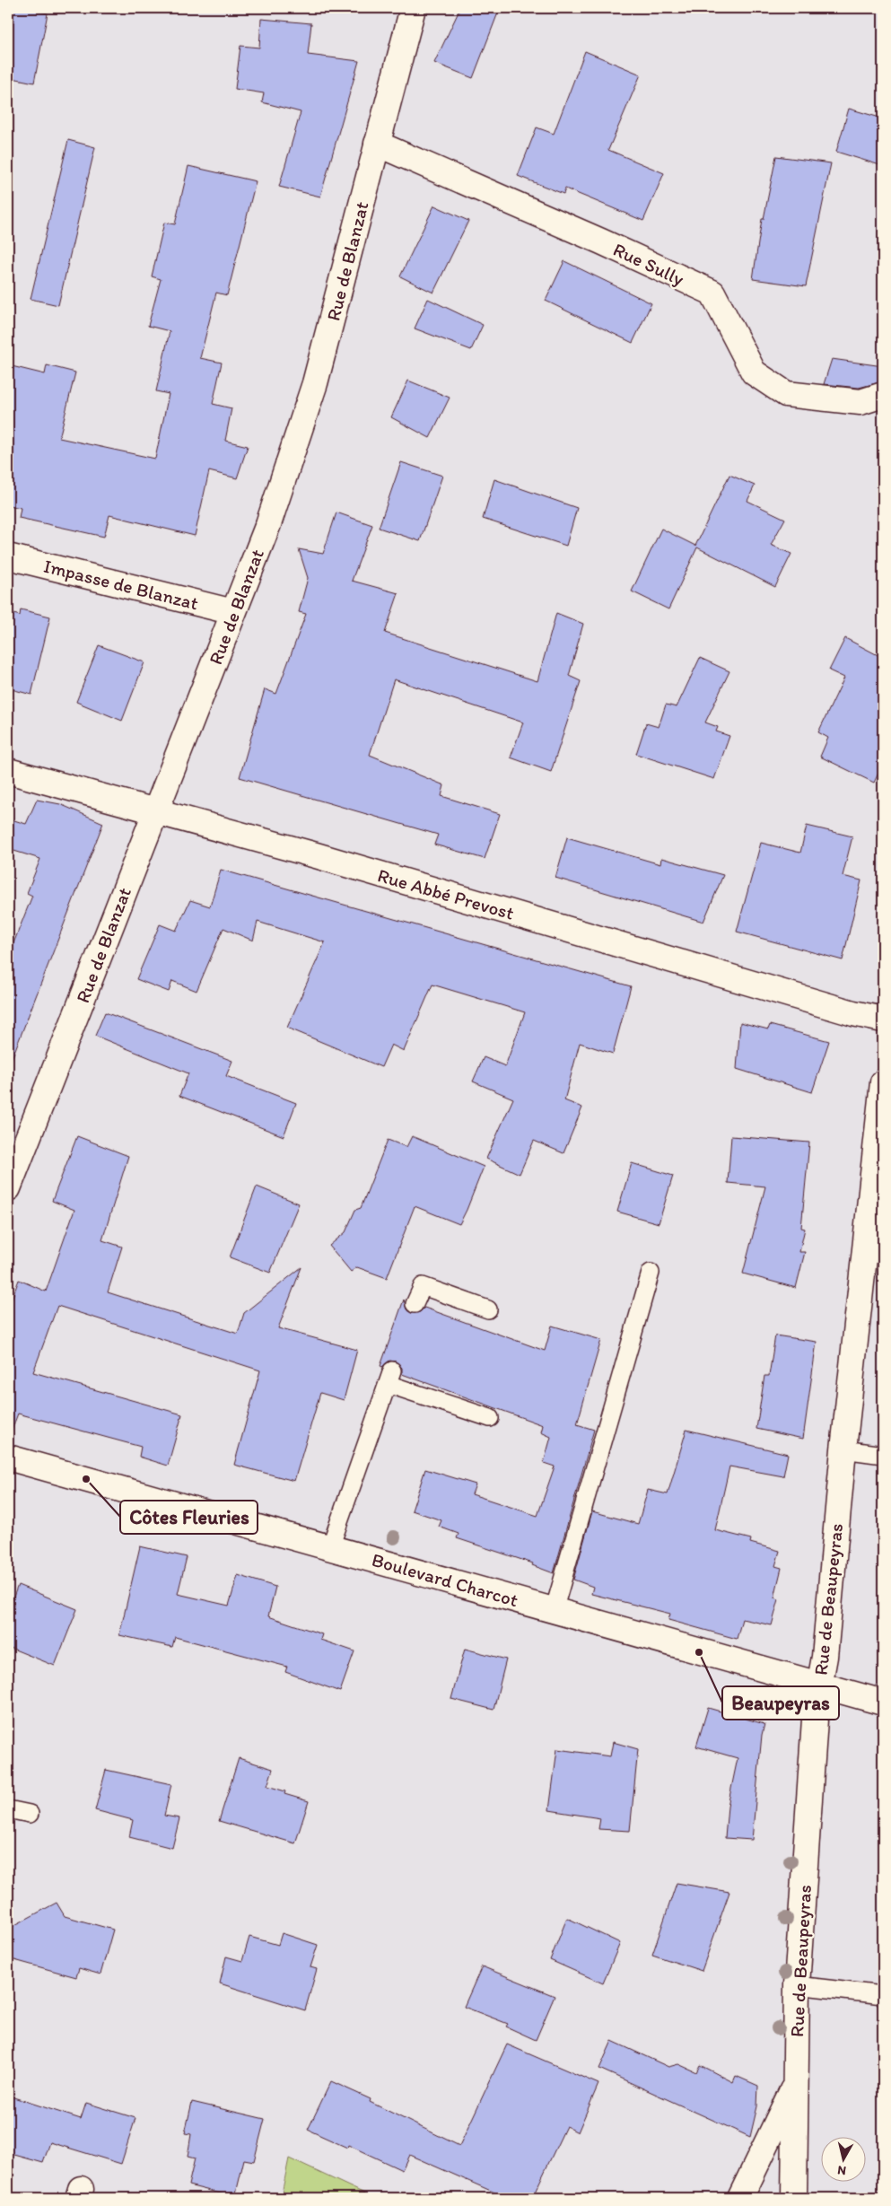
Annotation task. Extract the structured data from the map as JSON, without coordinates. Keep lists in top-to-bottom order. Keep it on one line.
{"streets":{"street":["Rue de Blanzat","Rue Sully","Impasse de Blanzat","Rue Abbé Prevost","Boulevard Charcot","Rue de Beaupeyras"]},"crossings":[["Rue de Blanzat","Rue Sully"],["Rue de Blanzat","Impasse de Blanzat"],["Rue de Blanzat","Rue Abbé Prevost"],["Boulevard Charcot","Rue de Beaupeyras"]],"places":["Côtes Fleuries","Beaupeyras"],"north":"bottom"}
